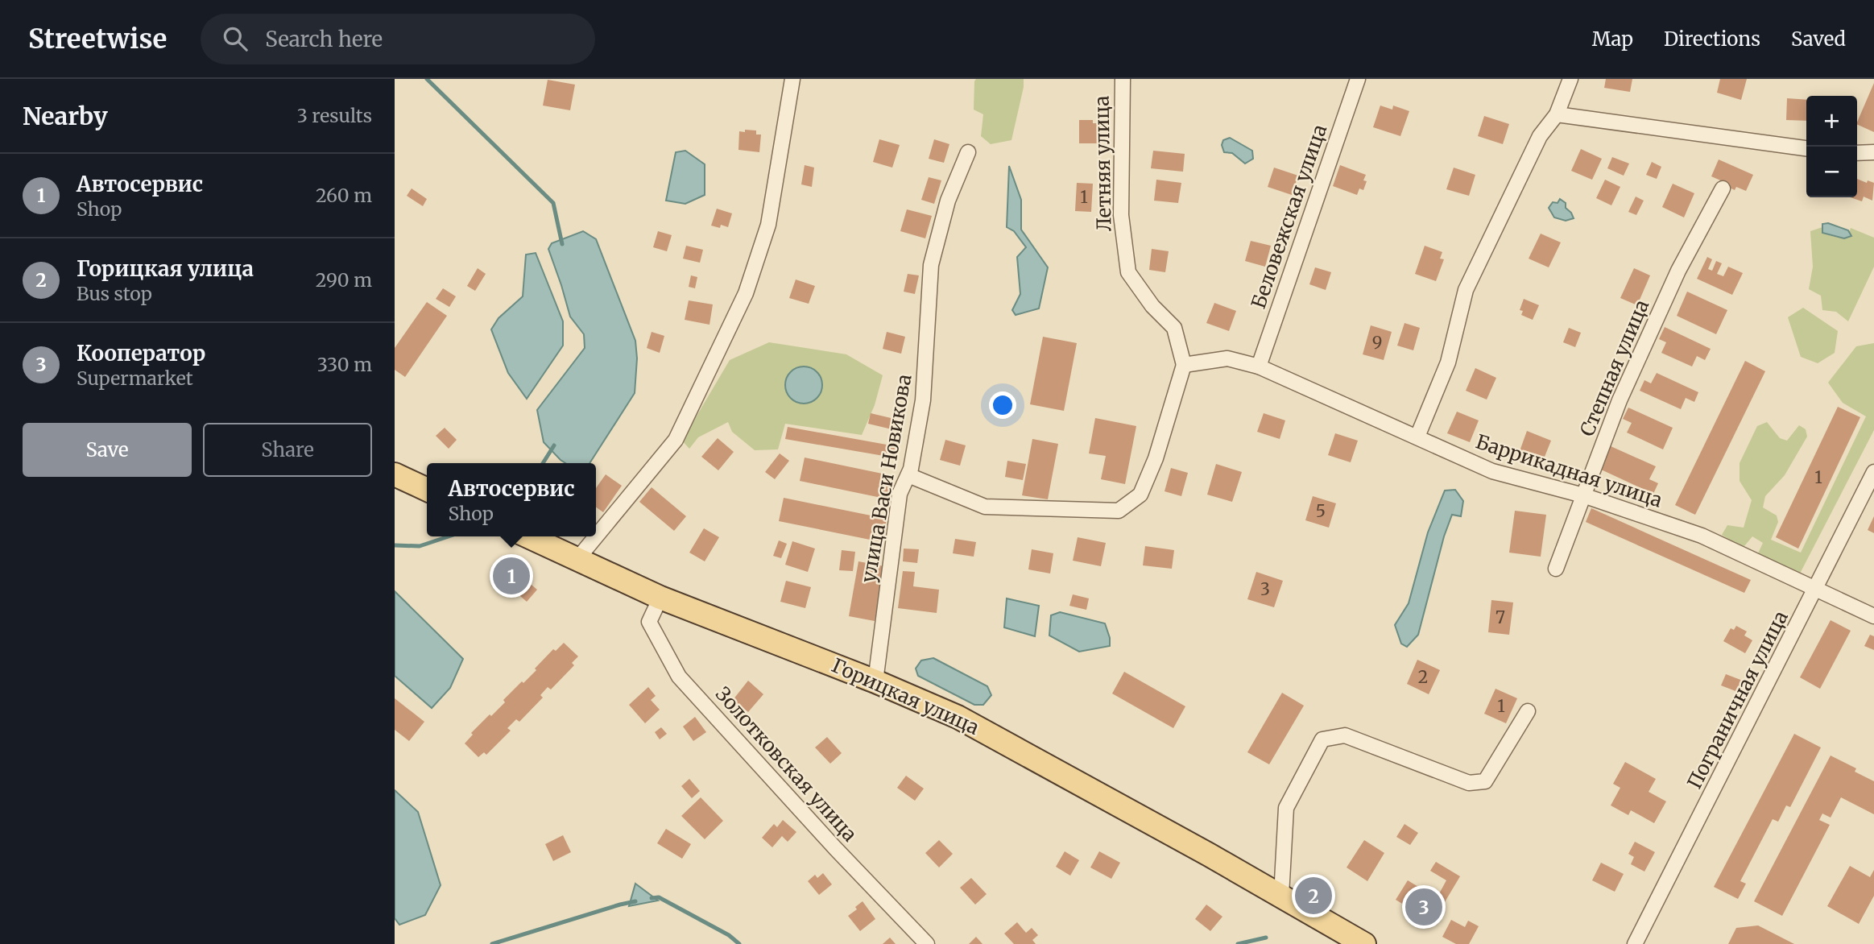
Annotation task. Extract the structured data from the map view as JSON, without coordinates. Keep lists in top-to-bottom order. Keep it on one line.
{"streets":{"main road":["Горицкая улица"],"street":["Летняя улица","Беловежская улица","Степная улица","Баррикадная улица","улица Васи Новикова","Пограничная улица","Золотковская улица"]},"crossings":[["Летняя улица","Баррикадная улица"],["Беловежская улица","Баррикадная улица"],["Степная улица","Баррикадная улица"],["Баррикадная улица","Пограничная улица"],["улица Васи Новикова","Горицкая улица"],["Горицкая улица","Золотковская улица"]],"house_numbers":["1","9","1","5","3","7","2","1"],"page":{"header":"Streetwise","search":"Search here","nav":["Map","Directions","Saved"],"heading":["Nearby","3 results"],"map_buttons":["+","−"],"list":[{"mark":"1","name":"Автосервис","note":"Shop","value":"260 m"},{"mark":"2","name":"Горицкая улица","note":"Bus stop","value":"290 m"},{"mark":"3","name":"Кооператор","note":"Supermarket","value":"330 m"}],"buttons":["Save","Share"],"popup":["Автосервис","Shop"],"pins":["1","2","3"]}}
